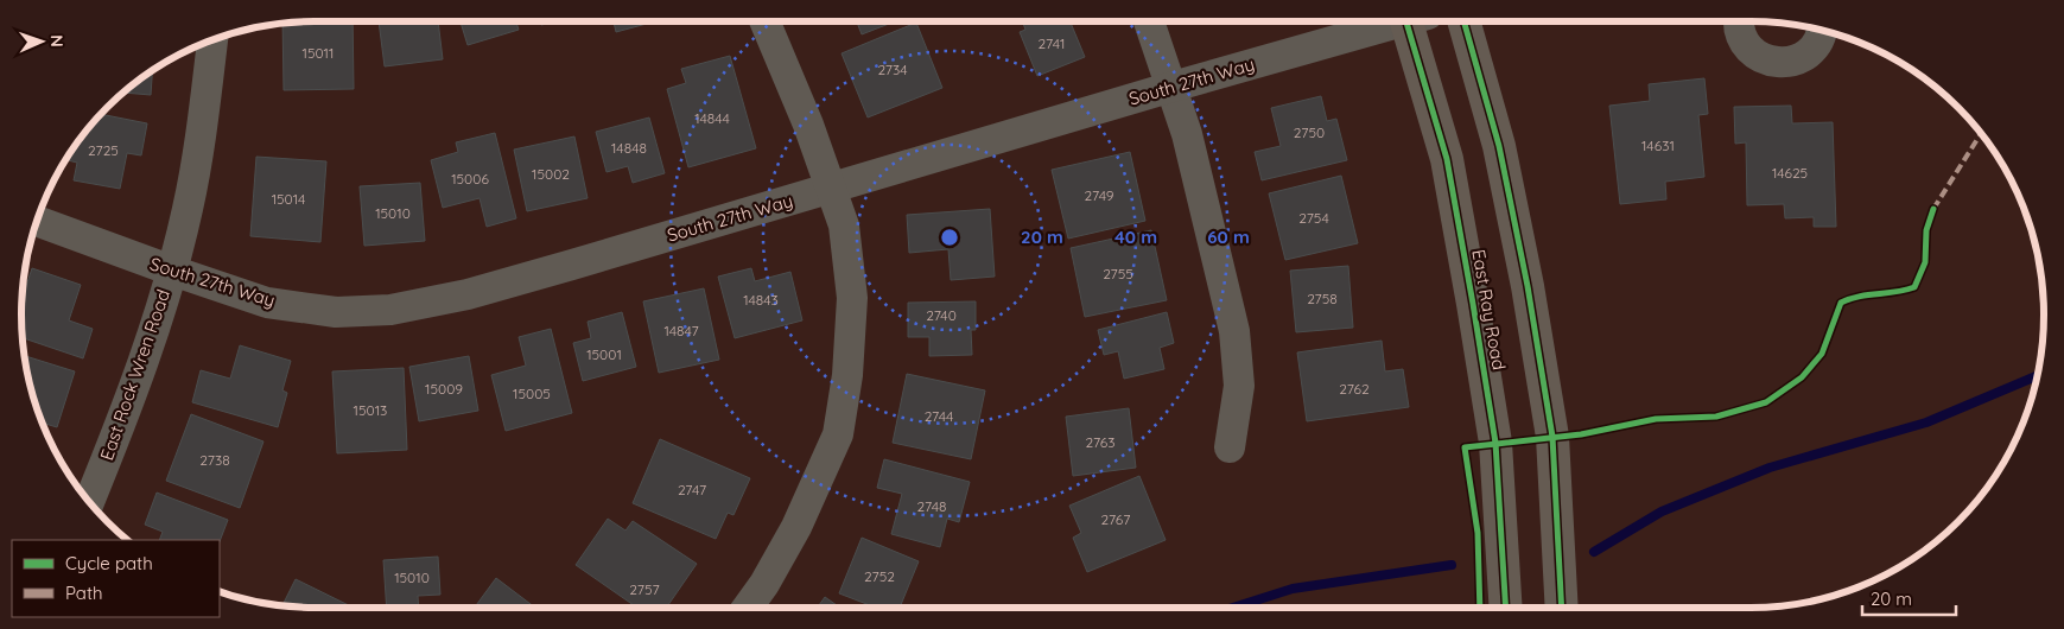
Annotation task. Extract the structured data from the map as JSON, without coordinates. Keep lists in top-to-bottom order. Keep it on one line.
{"streets":{"main road":["East Ray Road"],"street":["South 27th Way","East Rock Wren Road"]},"crossings":[["South 27th Way","East Rock Wren Road"]],"house_numbers":["2741","15011","2734","14844","2750","14631","14848","2725","14625","15002","15006","2749","15014","15010","2754","2755","2758","14843","2740","14847","15001","15009","2762","15005","15013","2744","2763","2738","2747","2748","2767","2752","15010","2757"],"legend":["Cycle path","Path"],"scale_bar":"20 m","north":"right","rings":["20 m","40 m","60 m"]}
